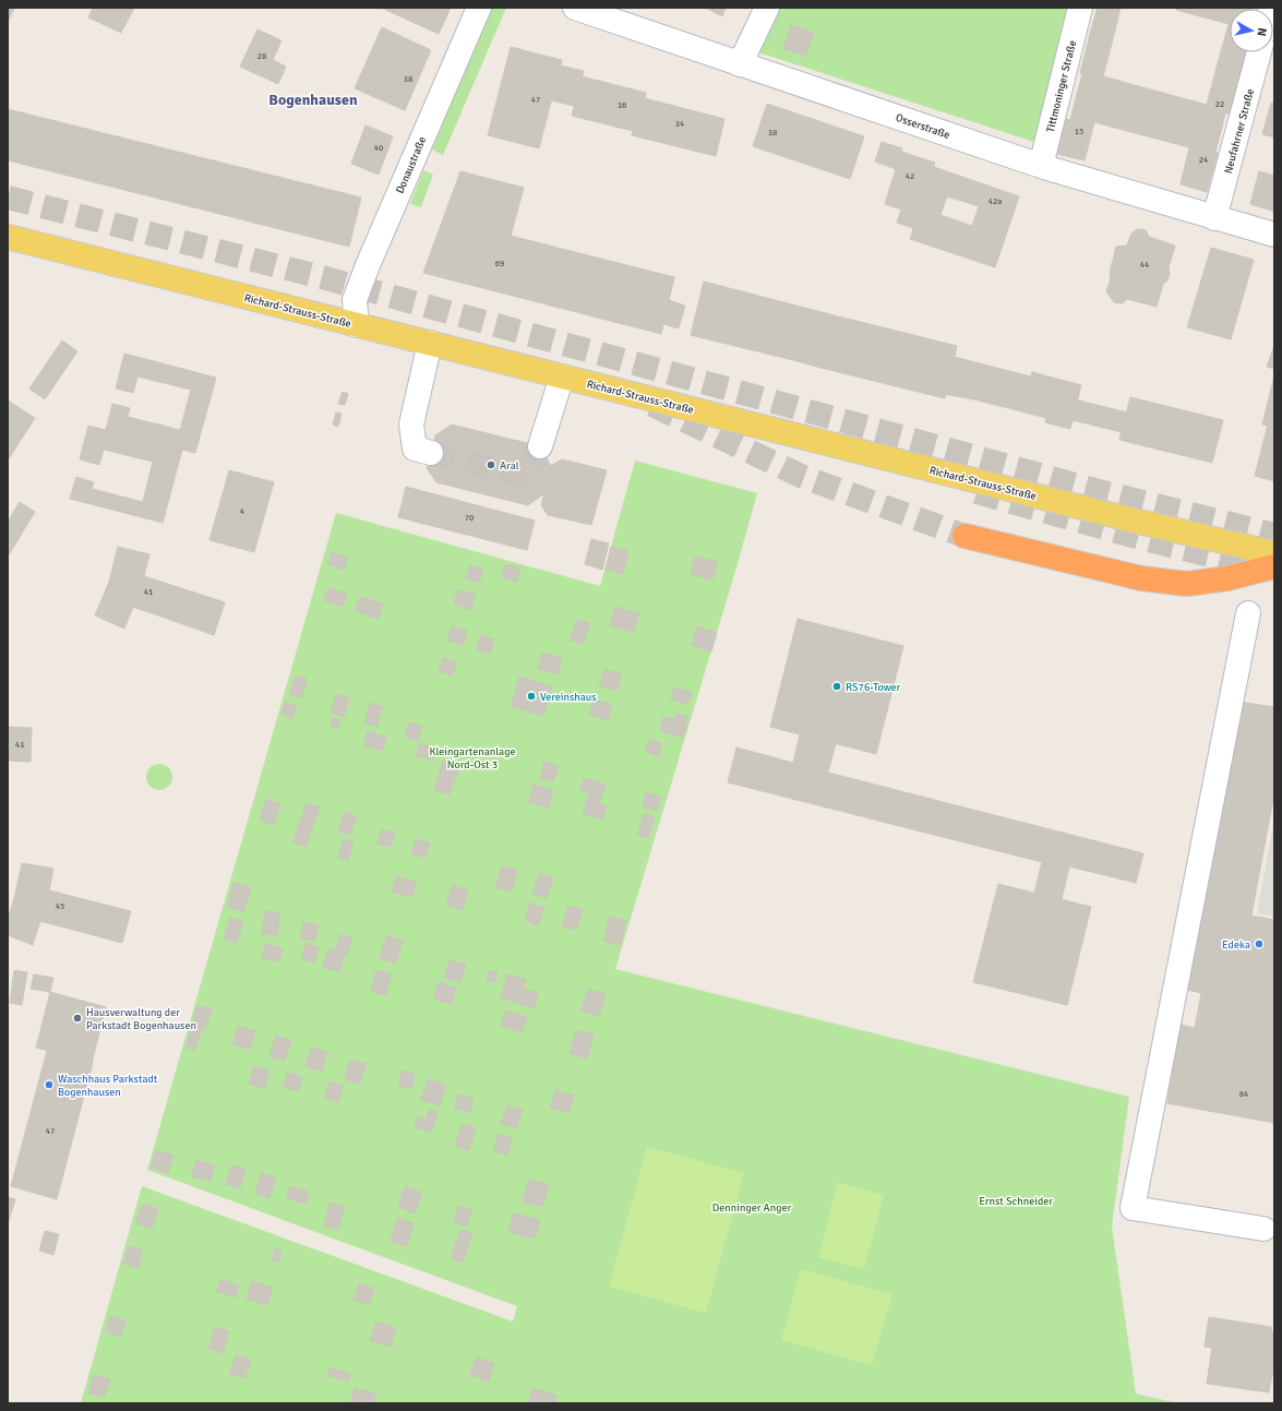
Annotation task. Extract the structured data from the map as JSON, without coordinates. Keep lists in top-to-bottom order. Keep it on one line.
{"streets":{"main road":["Richard-Strauss-Straße"],"street":["Tittmoninger Straße","Osserstraße","Neufahrner Straße","Donaustraße"]},"crossings":[["Tittmoninger Straße","Osserstraße"],["Osserstraße","Neufahrner Straße"],["Donaustraße","Richard-Strauss-Straße"]],"districts":["Bogenhausen"],"parks":["Kleingartenanlage Nord-Ost 3","Ernst Schneider","Denninger Anger"],"places":["Aral","RS76-Tower","Vereinshaus","Edeka","Hausverwaltung der Parkstadt Bogenhausen","Waschhaus Parkstadt Bogenhausen"],"house_numbers":["28","38","47","22","36","34","15","38","40","24","42","42a","69","44","4","70","41","43","45","84","47"],"north":"right"}
